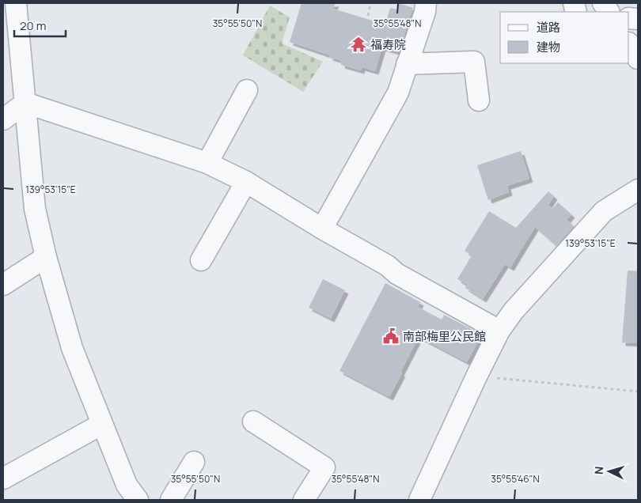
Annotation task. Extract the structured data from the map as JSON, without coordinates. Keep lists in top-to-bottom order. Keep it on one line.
{"places":{"temple":["福寿院"],"public building":["南部梅里公民館"]},"legend":["道路","建物"],"scale_bar":"20 m","north":"left","coordinates":["35°55'50\"N","35°55'48\"N","139°53'15\"E","35°55'46\"N"]}
